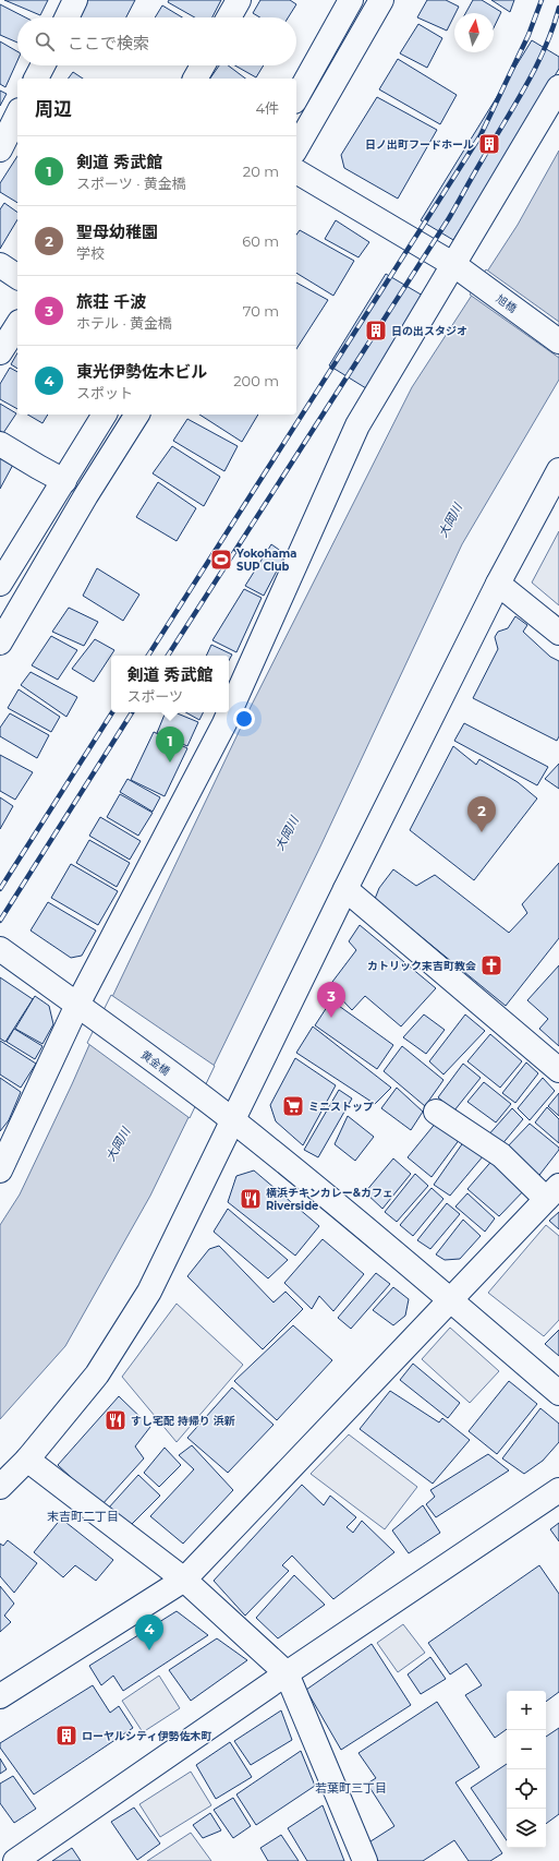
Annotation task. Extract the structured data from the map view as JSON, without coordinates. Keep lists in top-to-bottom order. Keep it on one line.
{"streets":{"street":["旭橋","黄金橋"]},"districts":["末吉町二丁目","若葉町三丁目"],"water":["大岡川"],"places":{"building":["日ノ出町フードホール","日の出スタジオ","ローヤルシティ伊勢佐木町"],"sports":["Yokohama SUP Club"],"church":["カトリック末吉町教会"],"supermarket":["ミニストップ"],"restaurant":["横浜チキンカレー&カフェ Riverside","すし宅配 持帰り 浜新"]},"north":"top","page":{"search":"ここで検索","heading":["周辺","4件"],"list":[{"mark":"1","name":"剣道 秀武館","note":"スポーツ · 黄金橋","value":"20 m"},{"mark":"2","name":"聖母幼稚園","note":"学校","value":"60 m"},{"mark":"3","name":"旅荘 千波","note":"ホテル · 黄金橋","value":"70 m"},{"mark":"4","name":"東光伊勢佐木ビル","note":"スポット","value":"200 m"}],"popup":["剣道 秀武館","スポーツ"],"pins":["1","2","3","4"],"map_buttons":["+","−"]}}
